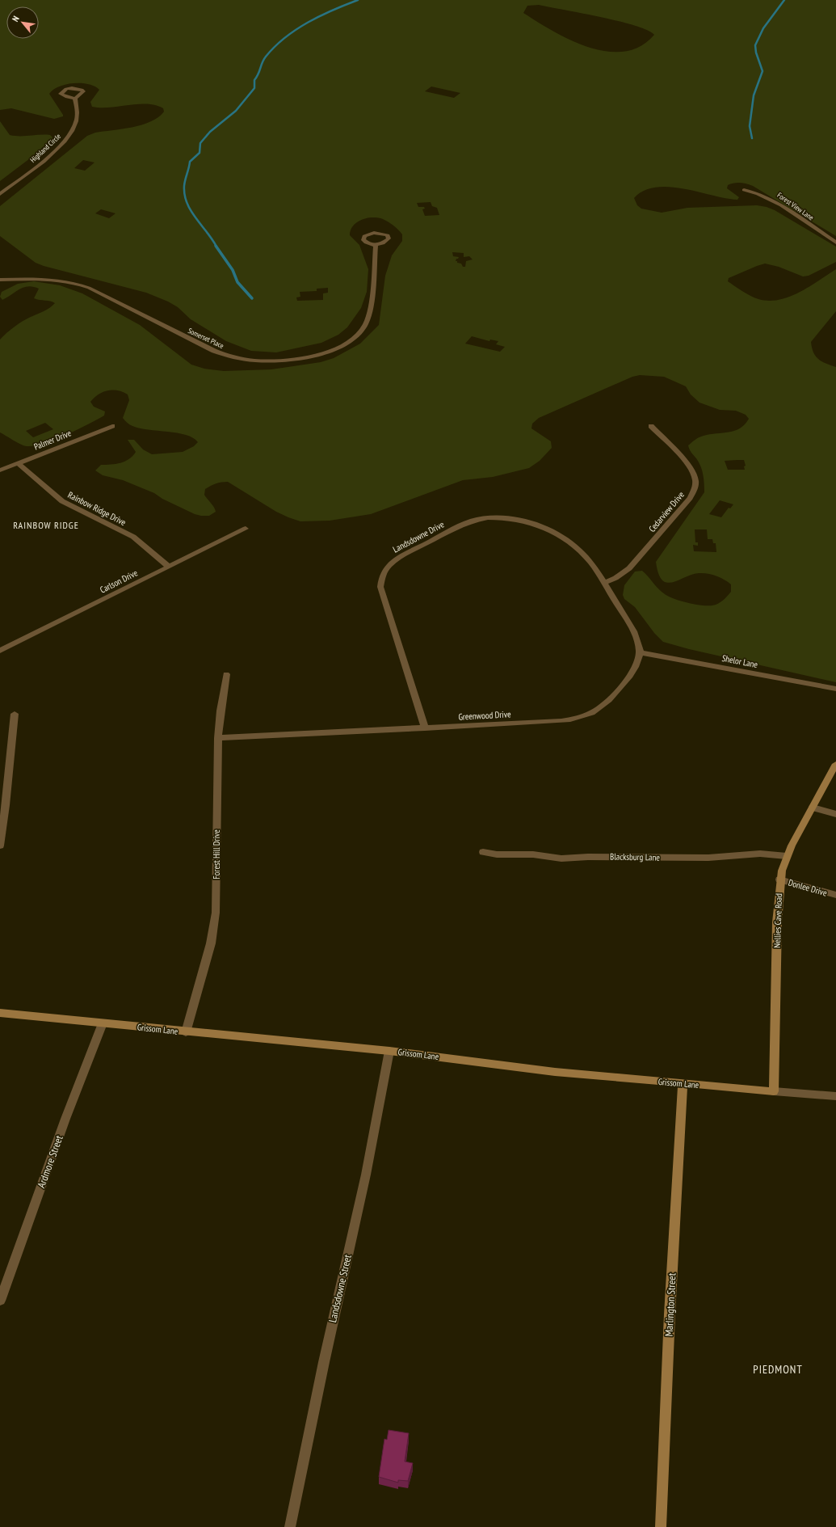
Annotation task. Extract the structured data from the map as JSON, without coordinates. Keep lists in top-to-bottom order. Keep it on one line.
{"streets":{"street":["Highland Circle","Forest View Lane","Somerset Place","Palmer Drive","Rainbow Ridge Drive","Cedarview Drive","Landsdowne Drive","Carlson Drive","Shelor Lane","Greenwood Drive","Forest Hill Drive","Blacksburg Lane","Donlee Drive","Nellies Cave Road","Grissom Lane","Ardmore Street","Landsdowne Street","Marlington Street"]},"crossings":[["Palmer Drive","Rainbow Ridge Drive"],["Rainbow Ridge Drive","Carlson Drive"],["Cedarview Drive","Landsdowne Drive"],["Cedarview Drive","Greenwood Drive"],["Landsdowne Drive","Greenwood Drive"],["Shelor Lane","Greenwood Drive"],["Greenwood Drive","Forest Hill Drive"],["Forest Hill Drive","Grissom Lane"],["Blacksburg Lane","Nellies Cave Road"],["Donlee Drive","Nellies Cave Road"],["Nellies Cave Road","Grissom Lane"],["Grissom Lane","Ardmore Street"],["Grissom Lane","Landsdowne Street"],["Grissom Lane","Marlington Street"]],"districts":["RAINBOW RIDGE","PIEDMONT"],"north":"top left"}
